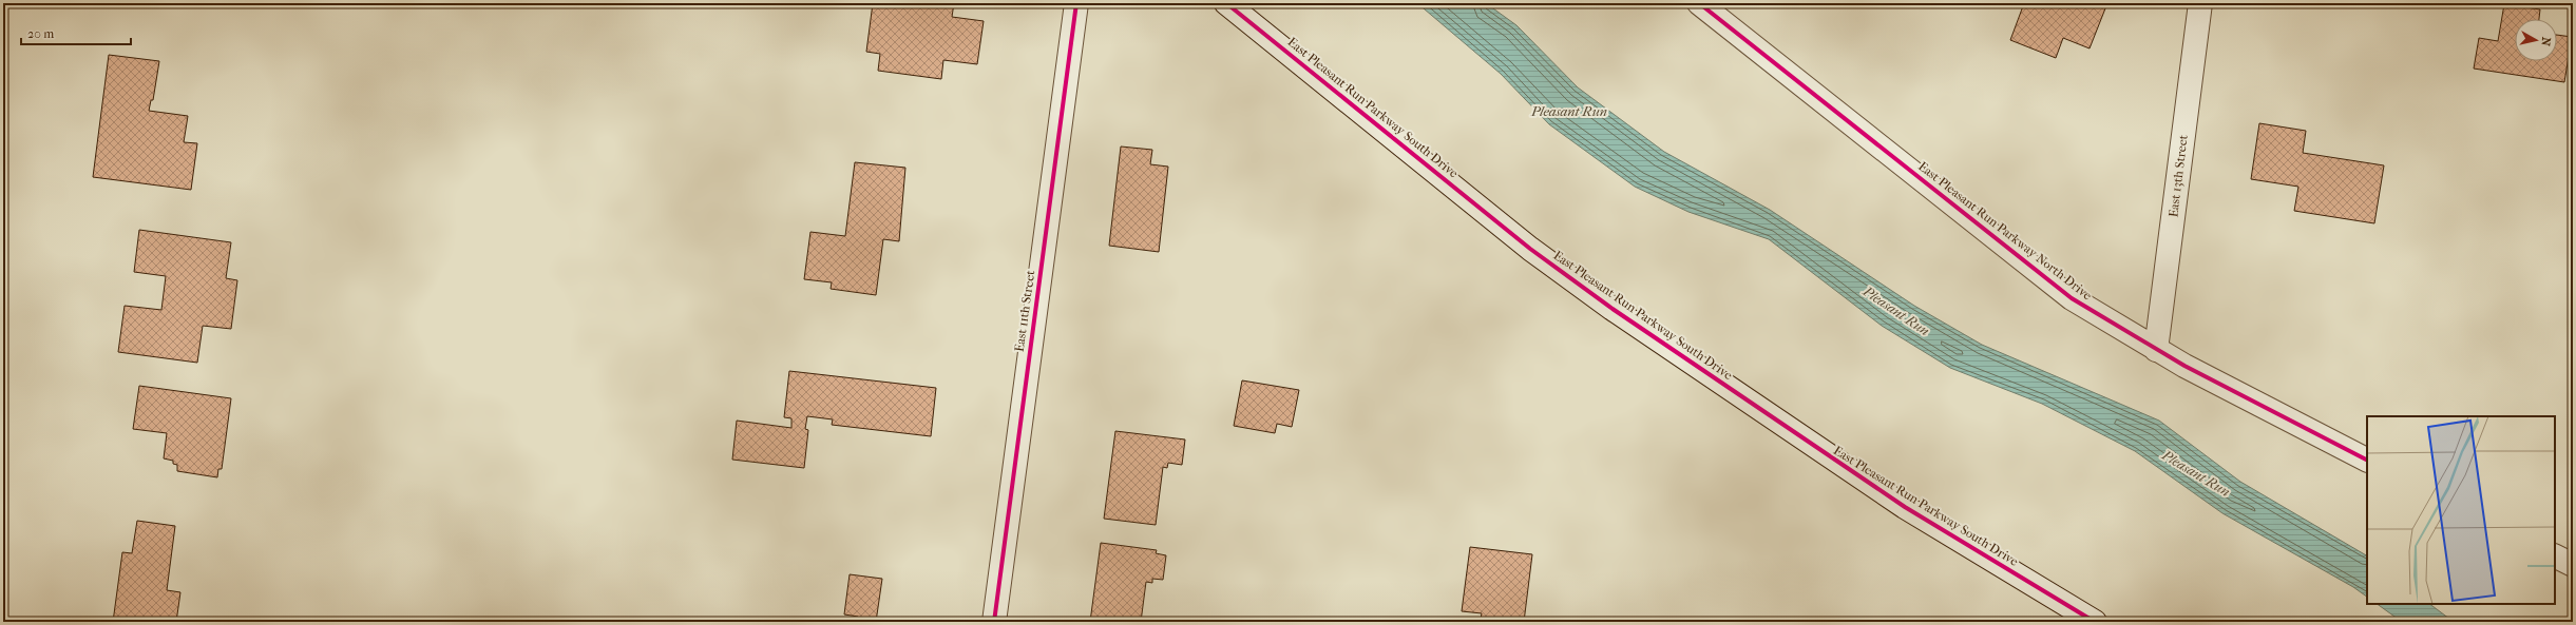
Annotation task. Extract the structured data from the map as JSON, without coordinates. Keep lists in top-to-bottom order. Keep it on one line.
{"streets":{"street":["East Pleasant Run Parkway South Drive","East 13th Street","East Pleasant Run Parkway North Drive","East 11th Street"]},"crossings":[["East 13th Street","East Pleasant Run Parkway North Drive"]],"water":["Pleasant Run"],"scale_bar":"20 m","north":"right"}
